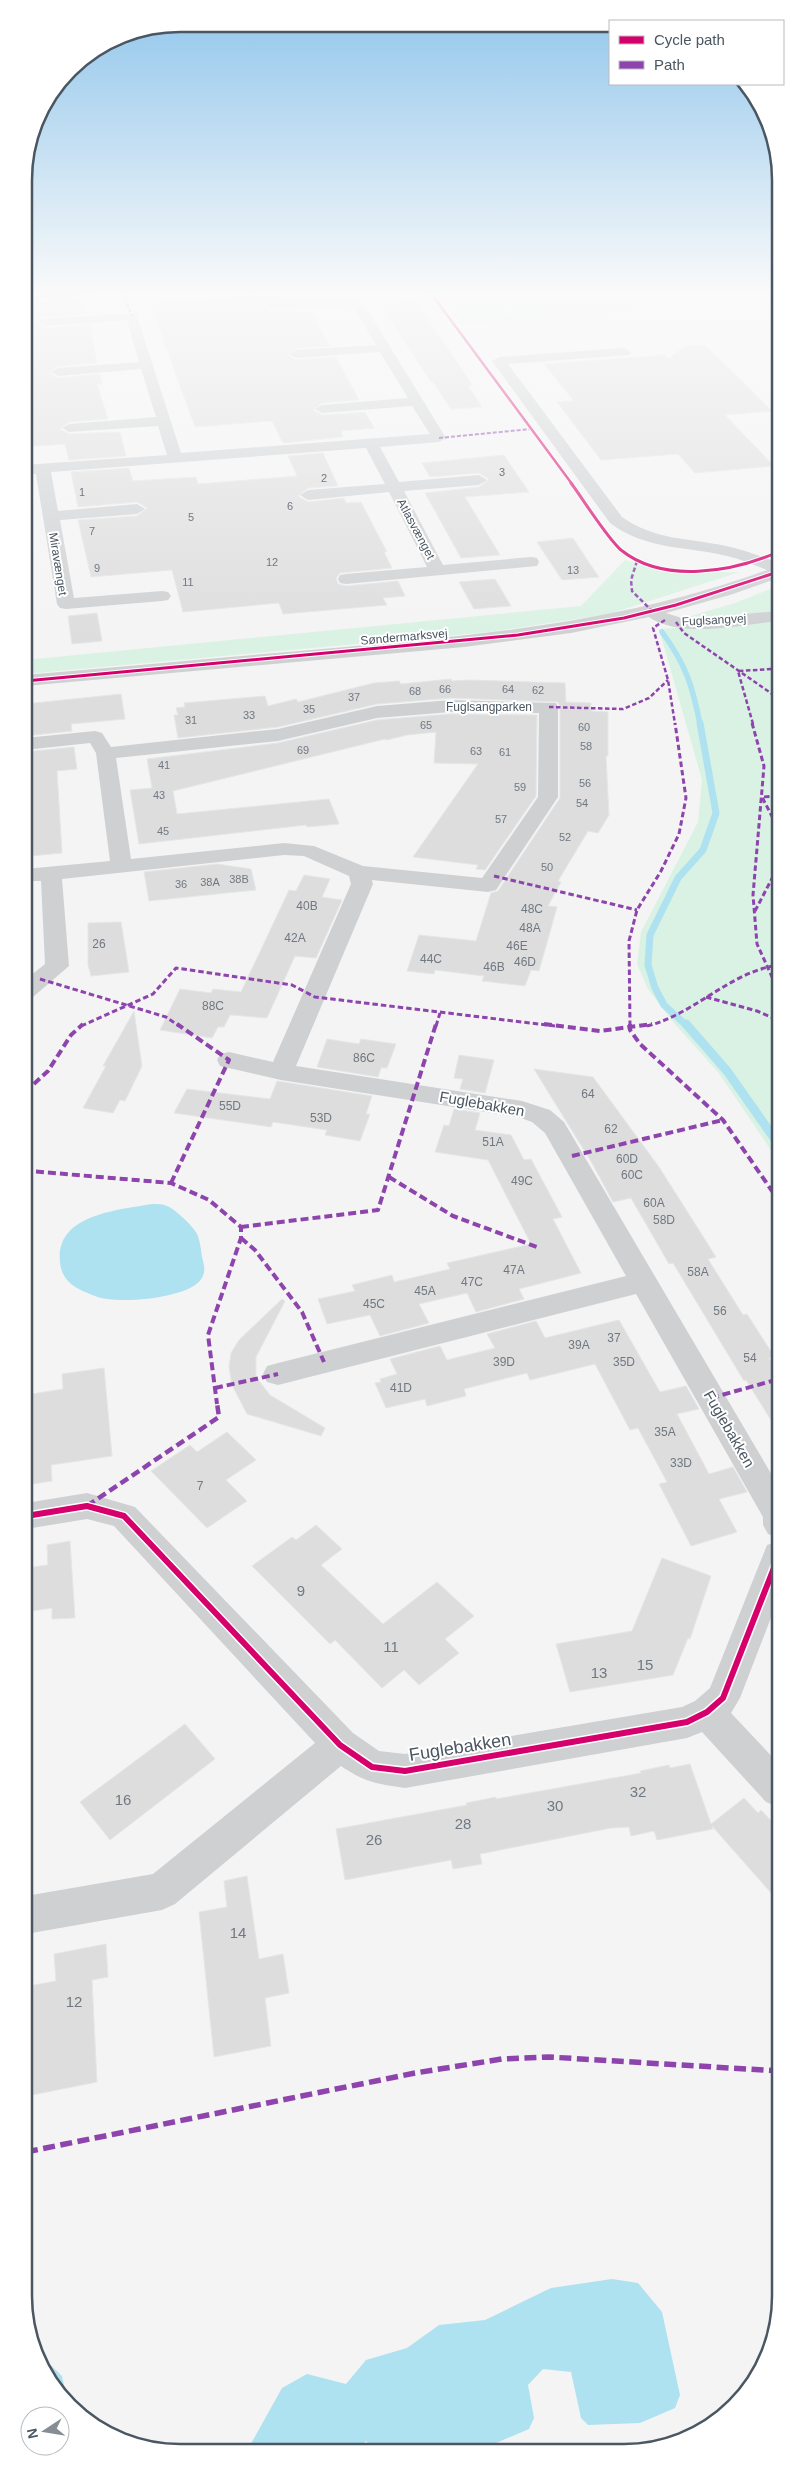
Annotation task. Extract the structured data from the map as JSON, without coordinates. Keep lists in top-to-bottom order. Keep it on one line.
{"streets":{"street":["Atlasvænget","Miravænget","Fuglsangvej","Søndermarksvej","Fuglsangparken","Fuglebakken"]},"crossings":[["Fuglsangvej","Søndermarksvej"]],"house_numbers":["3","2","1","6","5","7","12","9","13","11","66","64","62","68","37","35","33","31","65","60","58","69","63","61","41","56","59","43","54","57","45","52","50","38B","38A","36","40B","48C","48A","42A","26","46E","44C","46D","46B","88C","86C","64","55D","53D","62","51A","60D","60C","49C","60A","58D","47A","58A","47C","45A","45C","56","37","39A","54","39D","35D","41D","35A","33D","7","9","11","15","13","32","16","30","28","26","14","12"],"legend":["Cycle path","Path"],"north":"left"}
